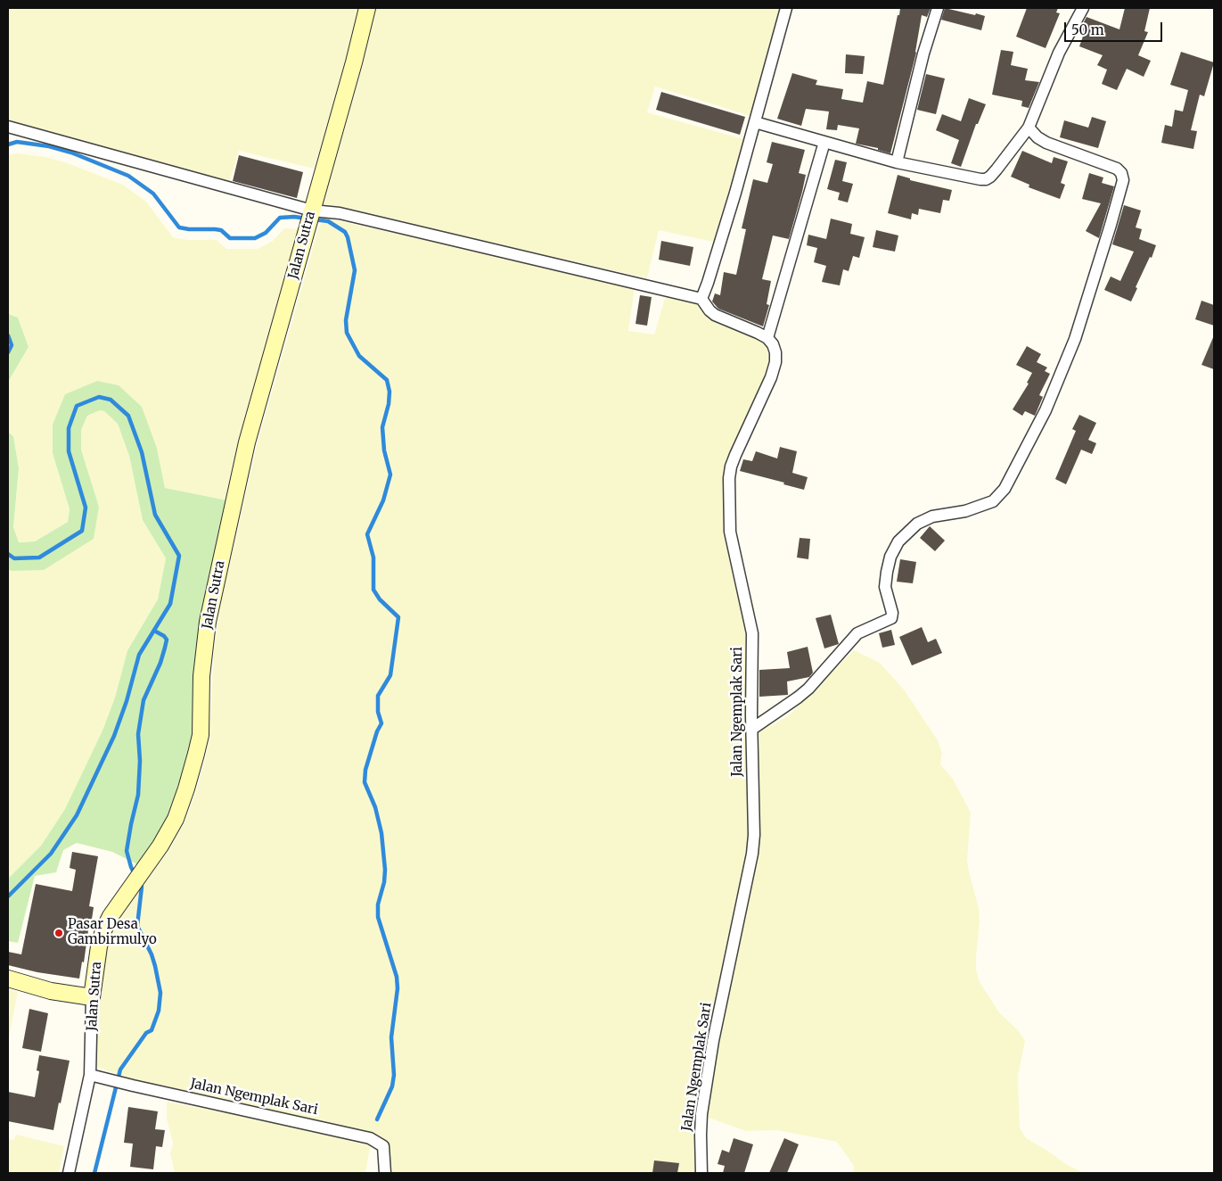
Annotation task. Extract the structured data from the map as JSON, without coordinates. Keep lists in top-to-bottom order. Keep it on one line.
{"streets":{"street":["Jalan Sutra","Jalan Ngemplak Sari"]},"crossings":[["Jalan Sutra","Jalan Ngemplak Sari"]],"places":["Pasar Desa Gambirmulyo"],"scale_bar":"50 m"}
